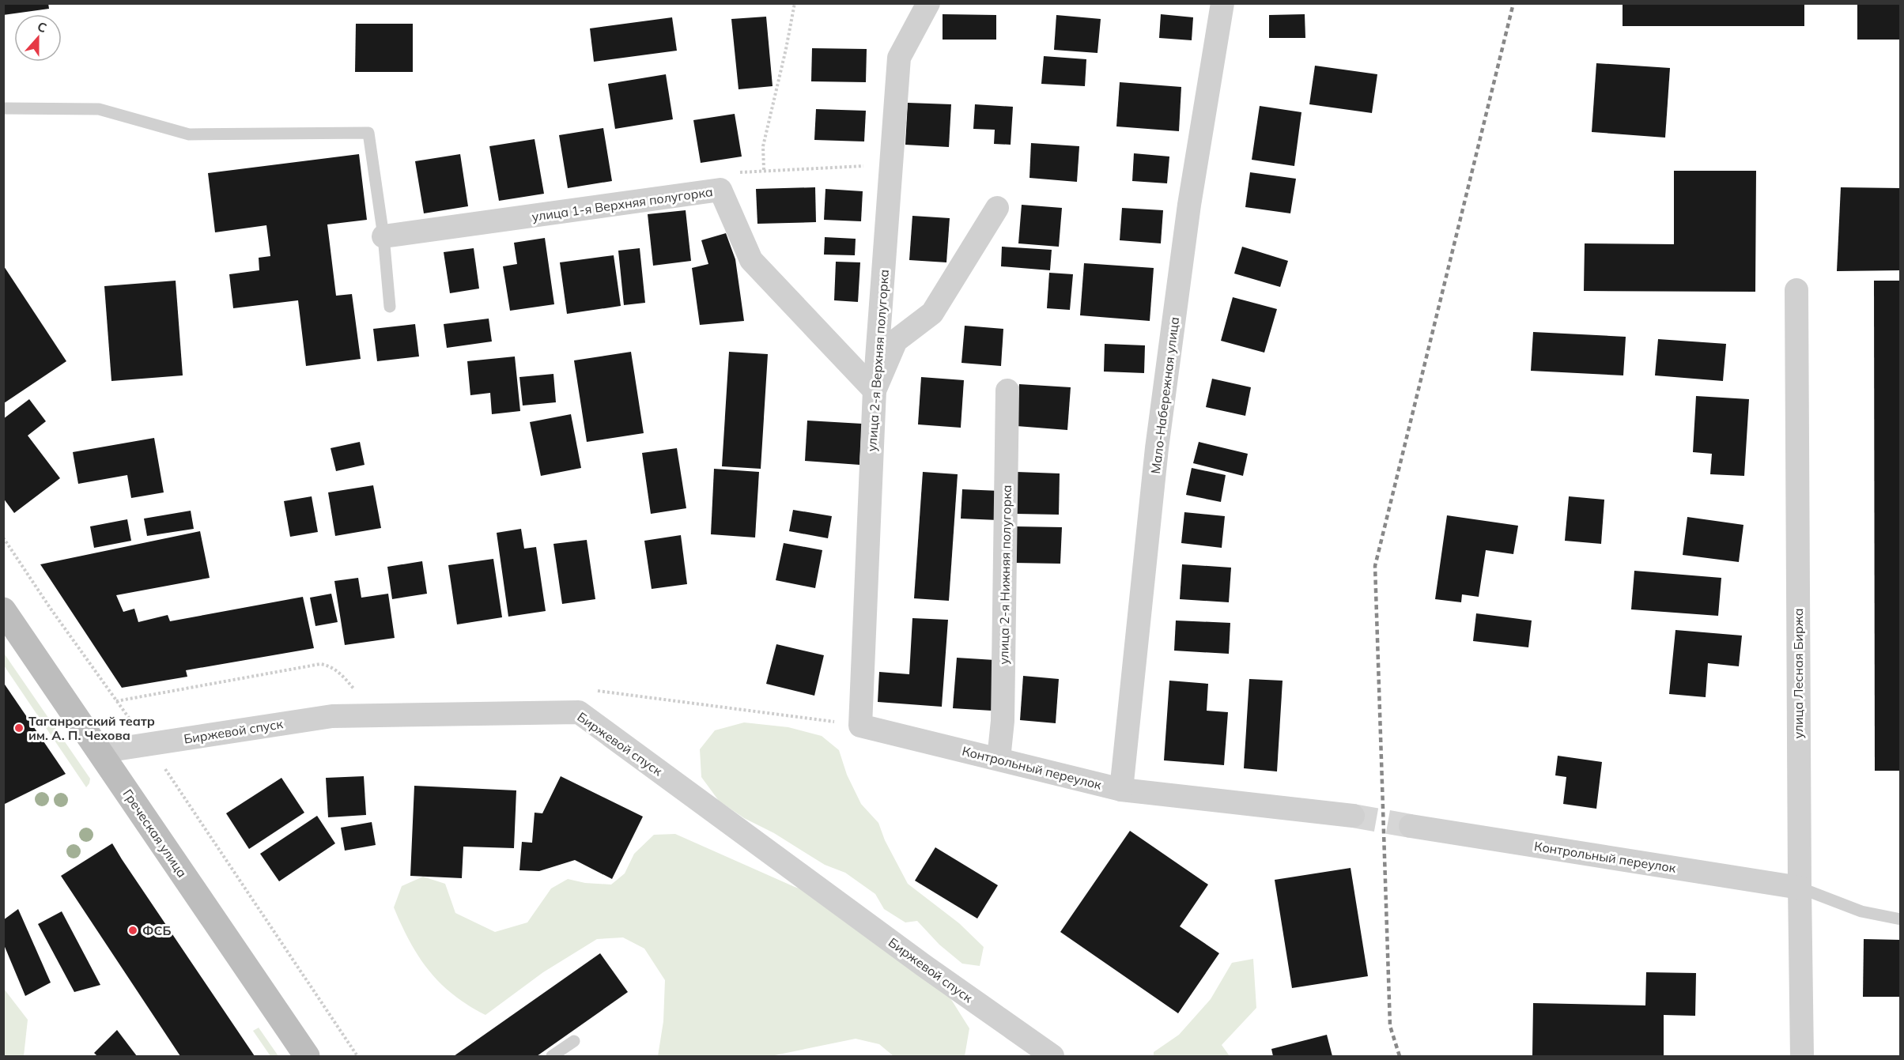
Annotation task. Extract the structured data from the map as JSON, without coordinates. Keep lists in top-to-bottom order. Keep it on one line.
{"streets":{"main road":["Греческая улица"],"street":["улица 1-я Верхняя полугорка","улица 2-я Верхняя полугорка","Мало-Набережная улица","улица 2-я Нижняя полугорка","улица Лесная Биржа","Биржевой спуск","Контрольный переулок"]},"crossings":[["улица 1-я Верхняя полугорка","улица 2-я Верхняя полугорка"],["улица 2-я Верхняя полугорка","Контрольный переулок"],["Мало-Набережная улица","Контрольный переулок"],["улица 2-я Нижняя полугорка","Контрольный переулок"],["улица Лесная Биржа","Контрольный переулок"],["Биржевой спуск","Греческая улица"]],"places":["Таганрогский театр им. А. П. Чехова","ФСБ"],"north":"top"}
